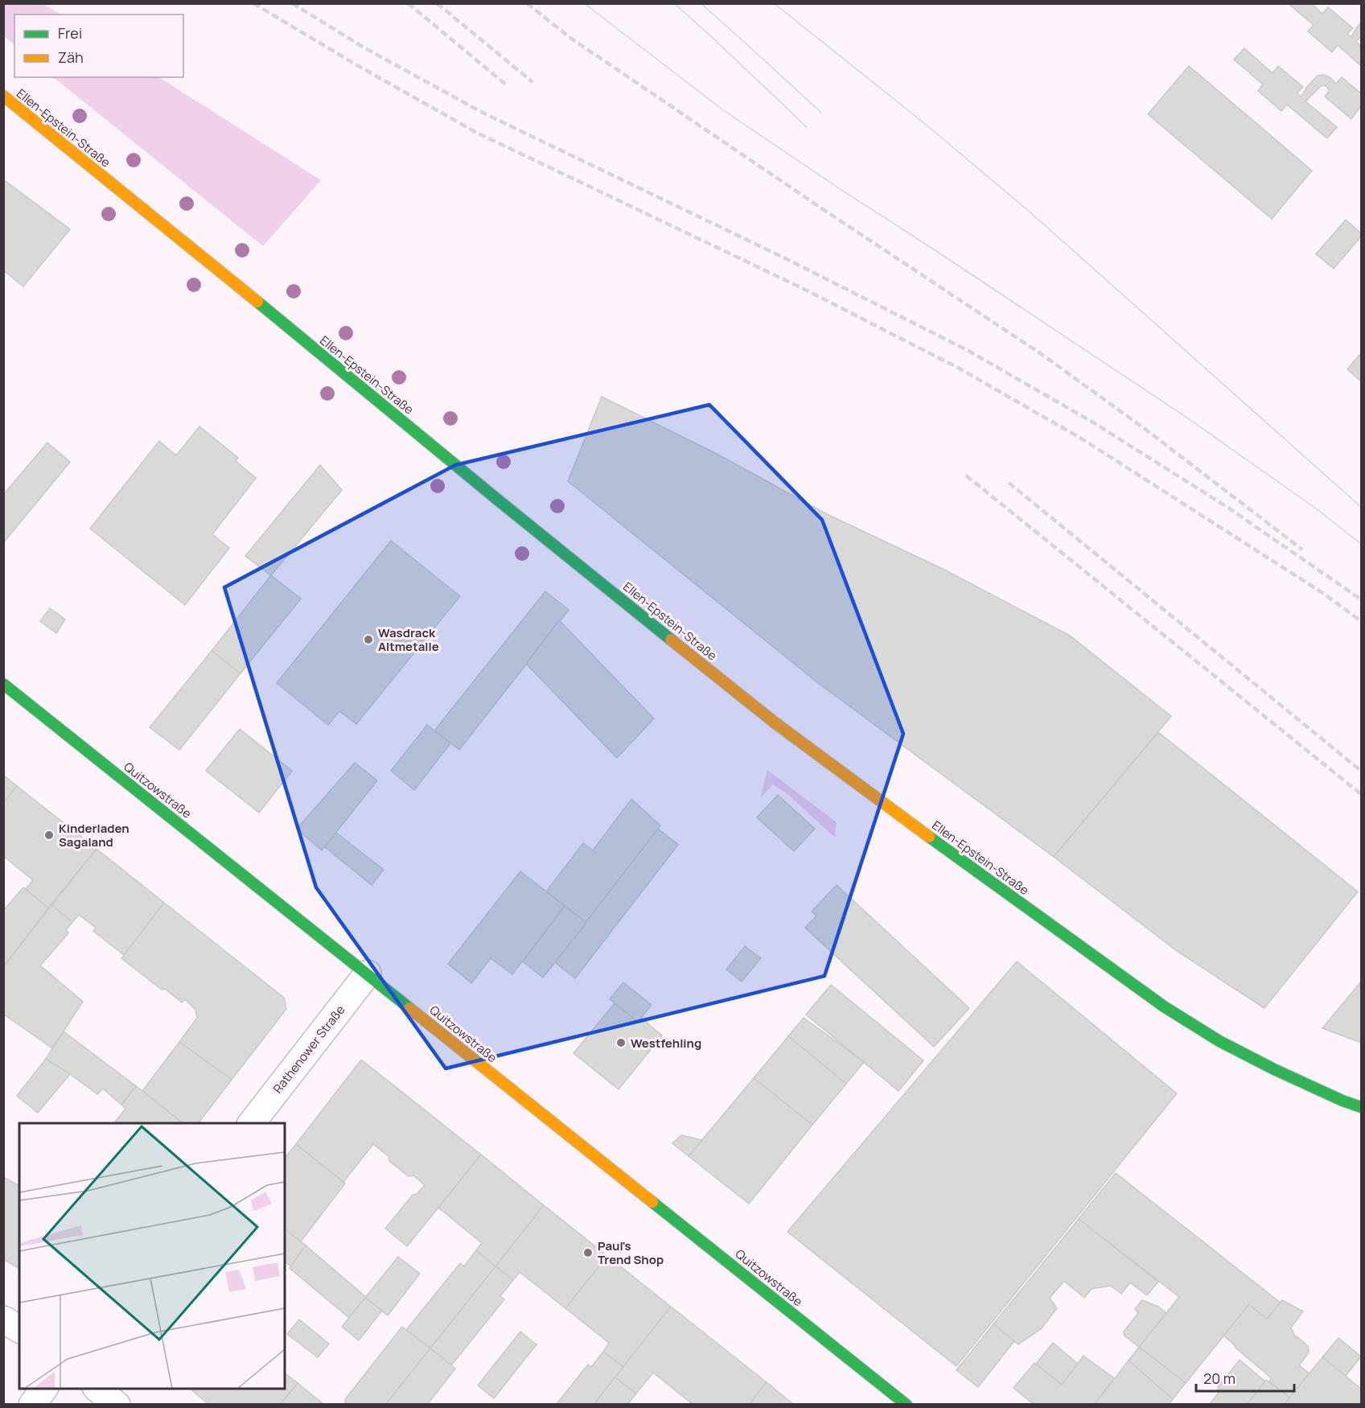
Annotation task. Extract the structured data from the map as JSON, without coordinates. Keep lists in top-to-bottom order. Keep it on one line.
{"streets":{"main road":["Ellen-Epstein-Straße","Quitzowstraße"],"street":["Rathenower Straße"]},"crossings":[["Quitzowstraße","Rathenower Straße"]],"places":["Wasdrack Altmetalle","Kinderladen Sagaland","Westfehling","Paul's Trend Shop"],"legend":["Frei","Zäh"],"scale_bar":"20 m"}
